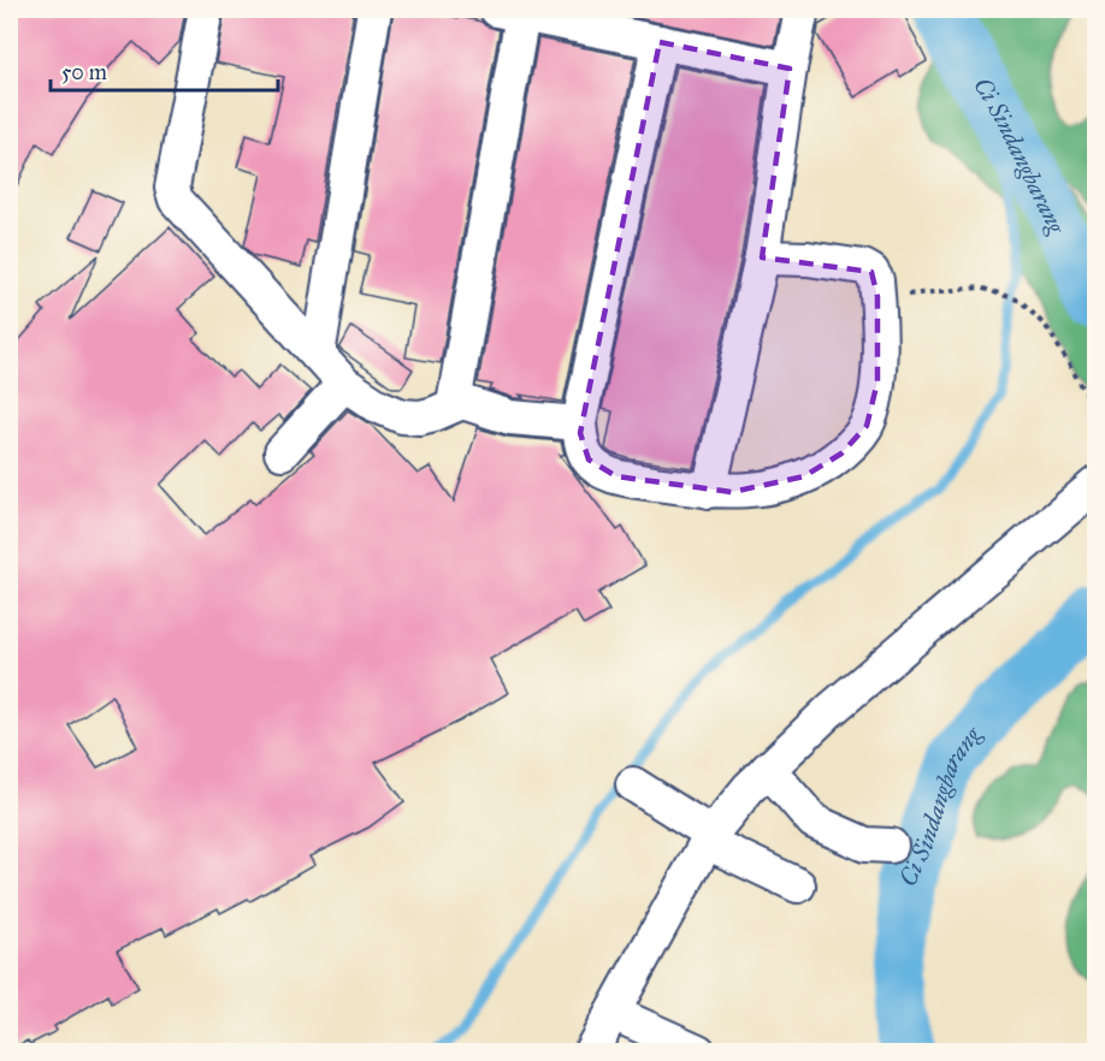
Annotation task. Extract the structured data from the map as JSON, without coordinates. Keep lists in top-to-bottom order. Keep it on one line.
{"water":["Ci Sindangbarang"],"scale_bar":"50 m"}
